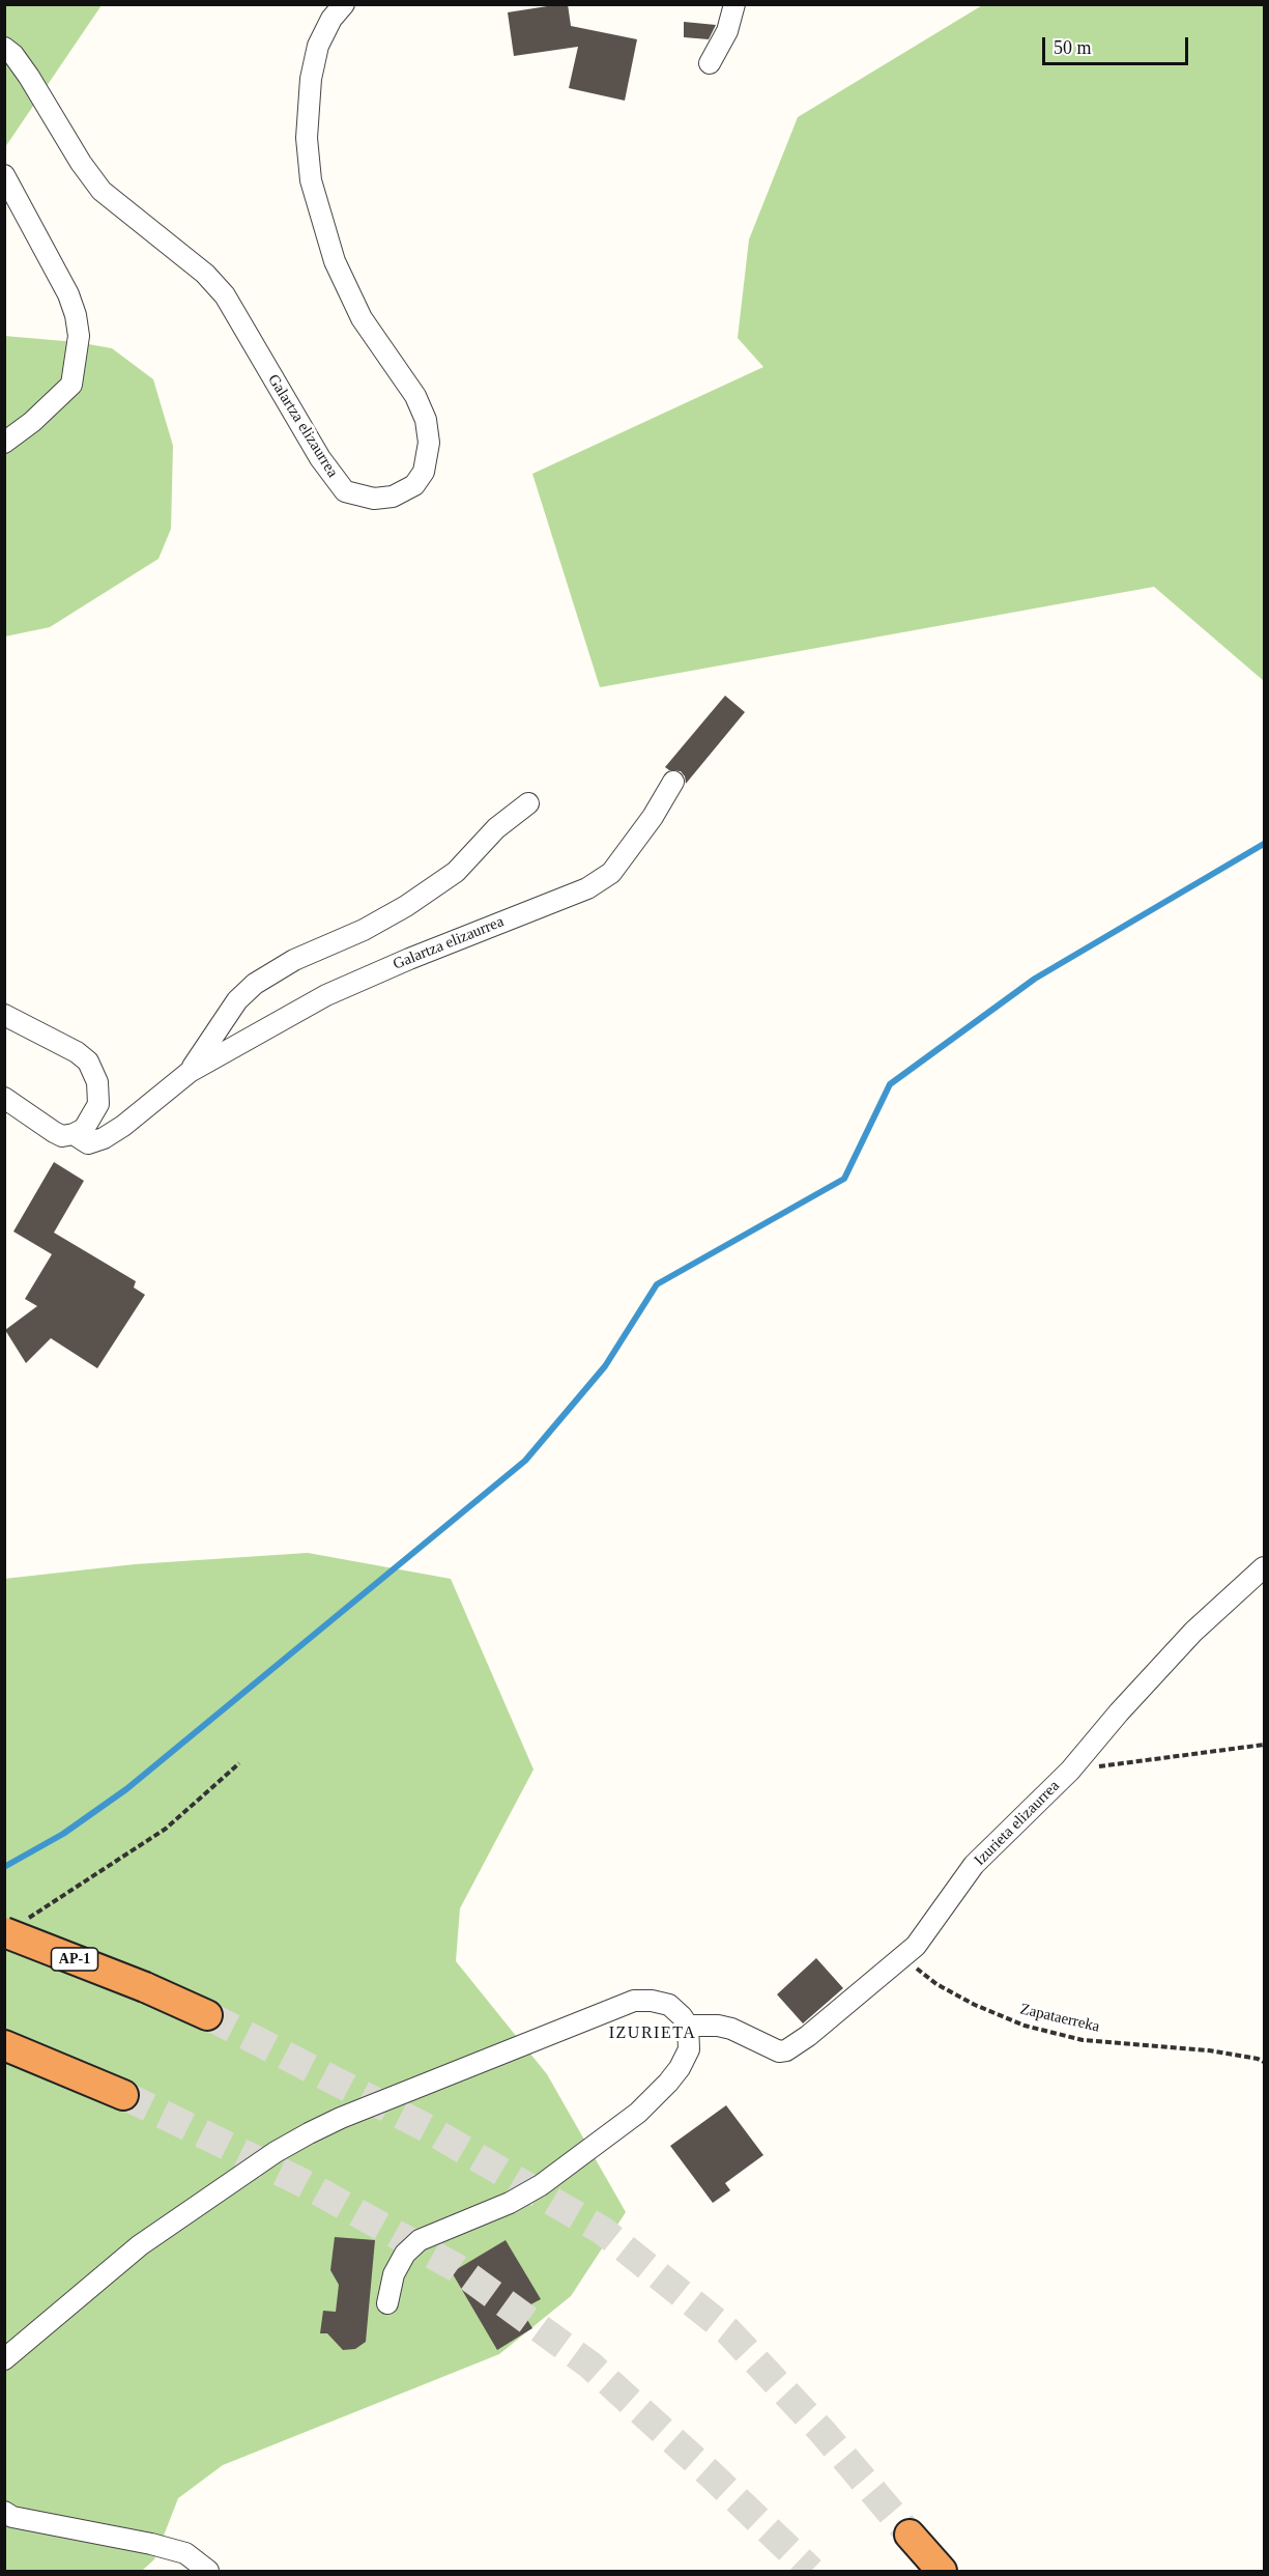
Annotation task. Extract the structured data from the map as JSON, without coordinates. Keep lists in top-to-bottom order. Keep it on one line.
{"streets":{"highway":["AP-1"],"street":["Galartza elizaurrea","Izurieta elizaurrea"],"path":["Zapataerreka"]},"crossings":[["Izurieta elizaurrea","Zapataerreka"]],"districts":["IZURIETA"],"scale_bar":"50 m"}
